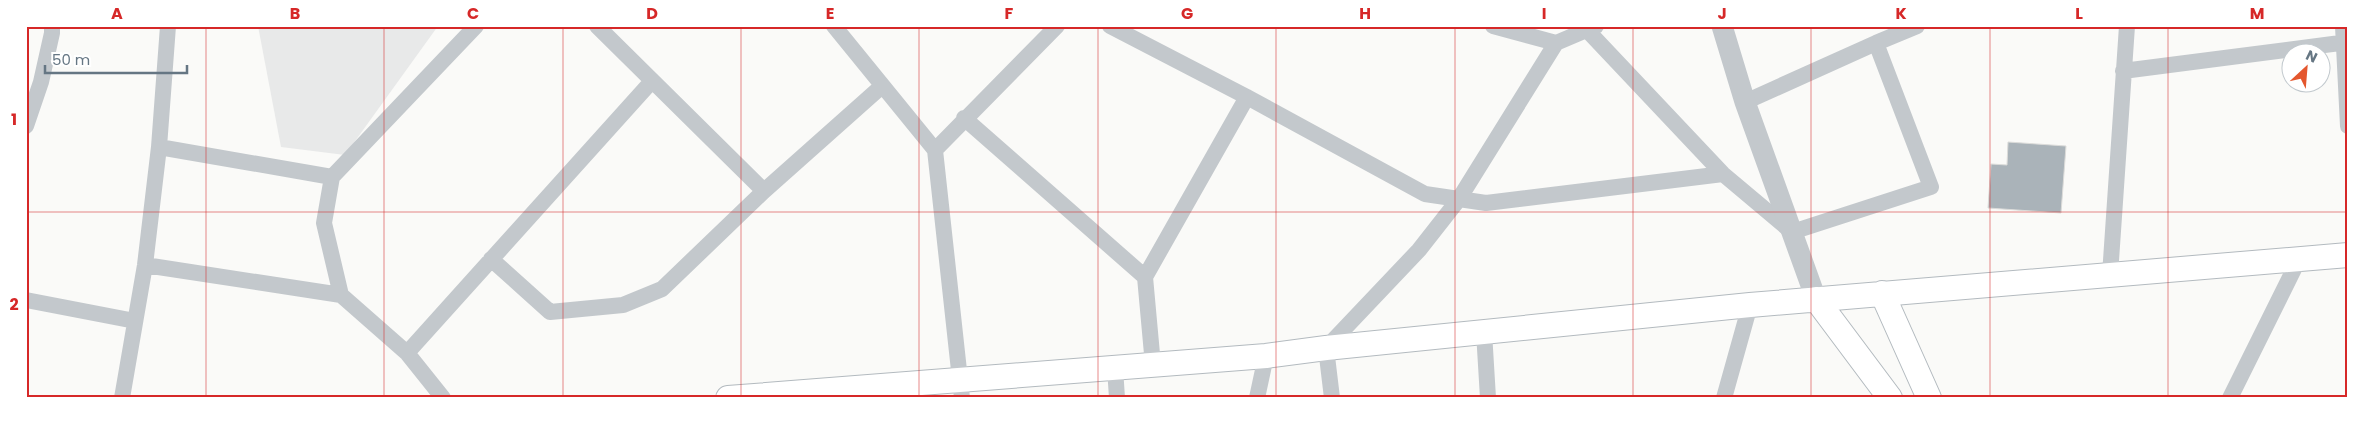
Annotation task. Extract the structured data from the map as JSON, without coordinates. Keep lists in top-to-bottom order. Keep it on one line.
{"scale_bar":"50 m","north":"top right","grid":{"columns":["A","B","C","D","E","F","G","H","I","J","K","L","M"],"rows":["1","2"]}}
